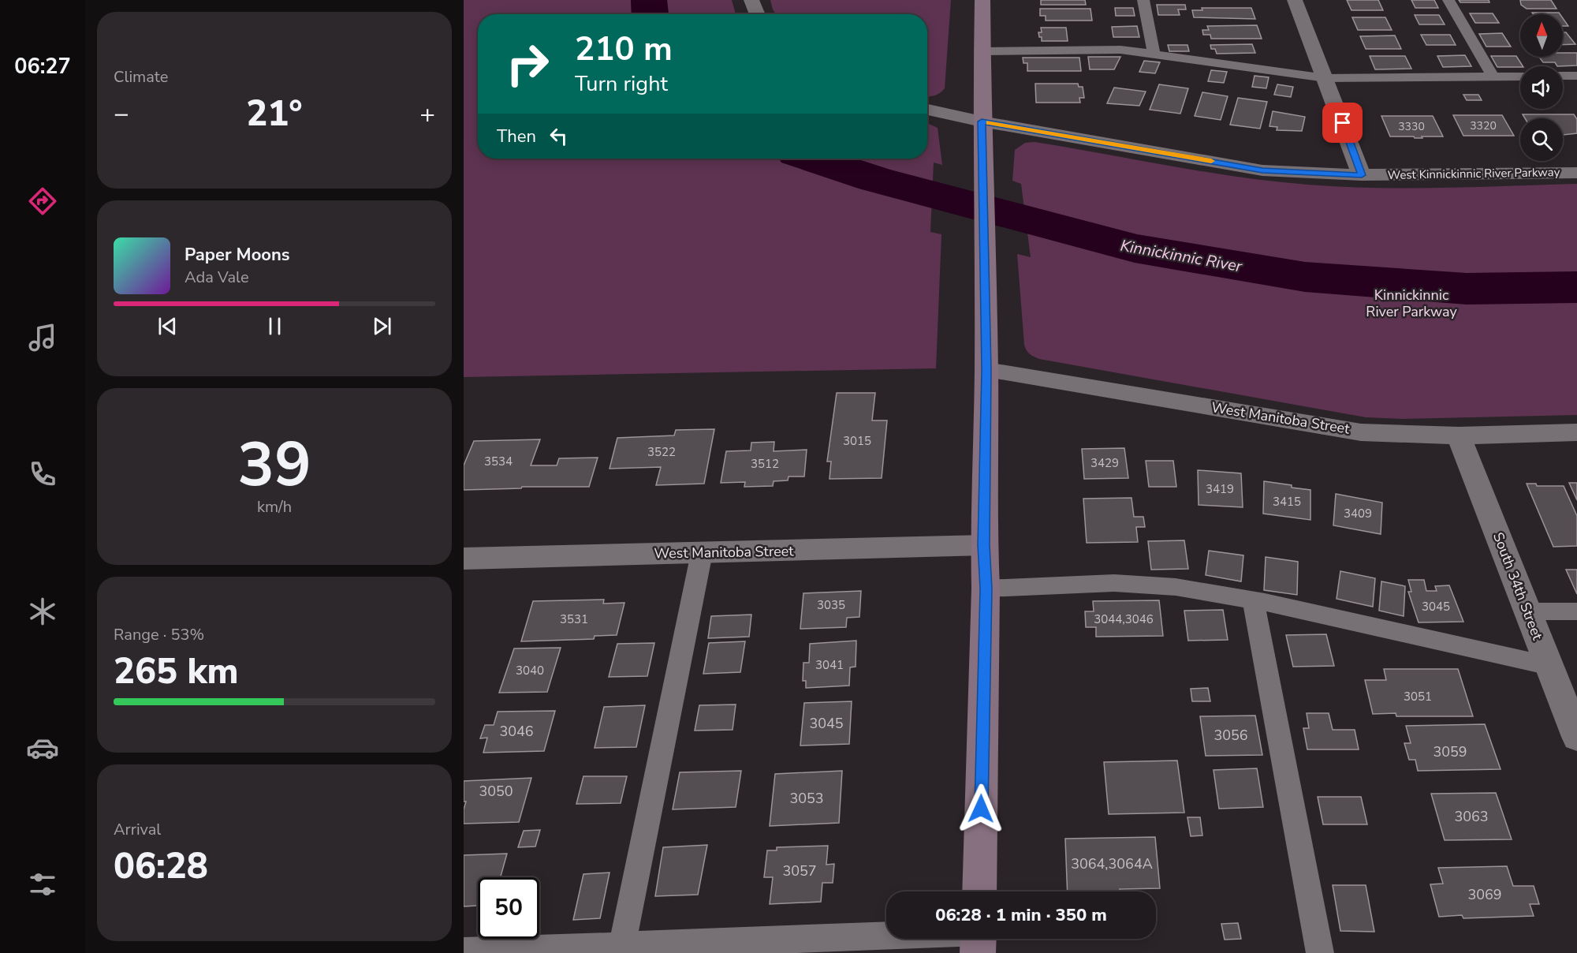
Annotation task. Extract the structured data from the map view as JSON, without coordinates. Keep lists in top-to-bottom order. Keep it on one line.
{"streets":{"street":["West Kinnickinnic River Parkway","West Manitoba Street","South 34th Street"]},"crossings":[["West Manitoba Street","South 34th Street"]],"water":["Kinnickinnic River"],"parks":["Kinnickinnic River Parkway"],"house_numbers":["3320","3330","3015","3522","3534","3429","3512","3419","3415","3409","3035","3045","3531","3044,3046","3041","3040","3051","3045","3046","3056","3059","3050","3053","3063","3064,3064A","3057","3069"],"north":"top","page":{"tabs":"06:27","tile":["Climate",["39","km/h"],["Range · 53%","265 km"],["Arrival","06:28"]],"turn":["210 m","Turn right"],"heat":["−","21°","+"],"then":"Then","song":["Paper Moons","Ada Vale"],"limit":"50","trip":"06:28 · 1 min · 350 m"}}
